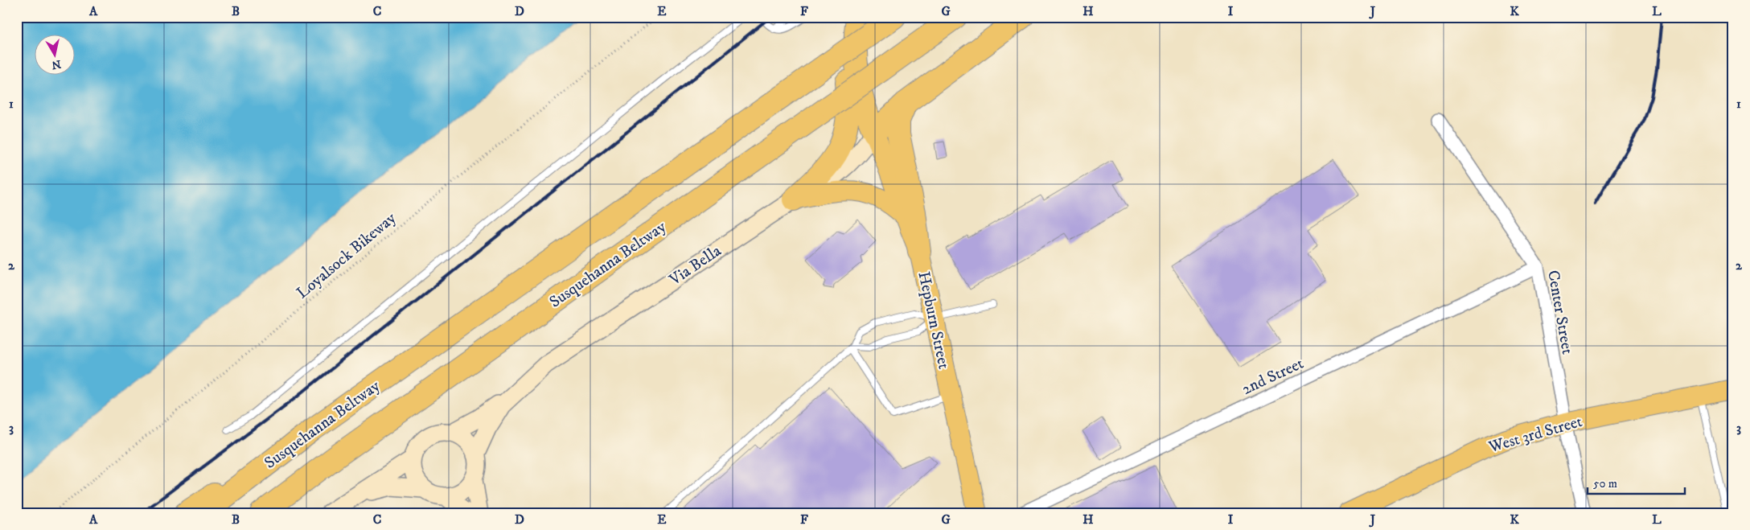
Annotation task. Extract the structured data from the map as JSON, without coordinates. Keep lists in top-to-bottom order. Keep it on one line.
{"streets":{"highway":["Susquehanna Beltway"],"main road":["Via Bella","Hepburn Street","West 3rd Street"],"street":["Center Street","2nd Street"],"path":["Loyalsock Bikeway"]},"crossings":[["Via Bella","Hepburn Street"],["Center Street","2nd Street"],["Center Street","West 3rd Street"]],"scale_bar":"50 m","north":"bottom","grid":{"columns":["A","B","C","D","E","F","G","H","I","J","K","L"],"rows":["1","2","3"]}}
